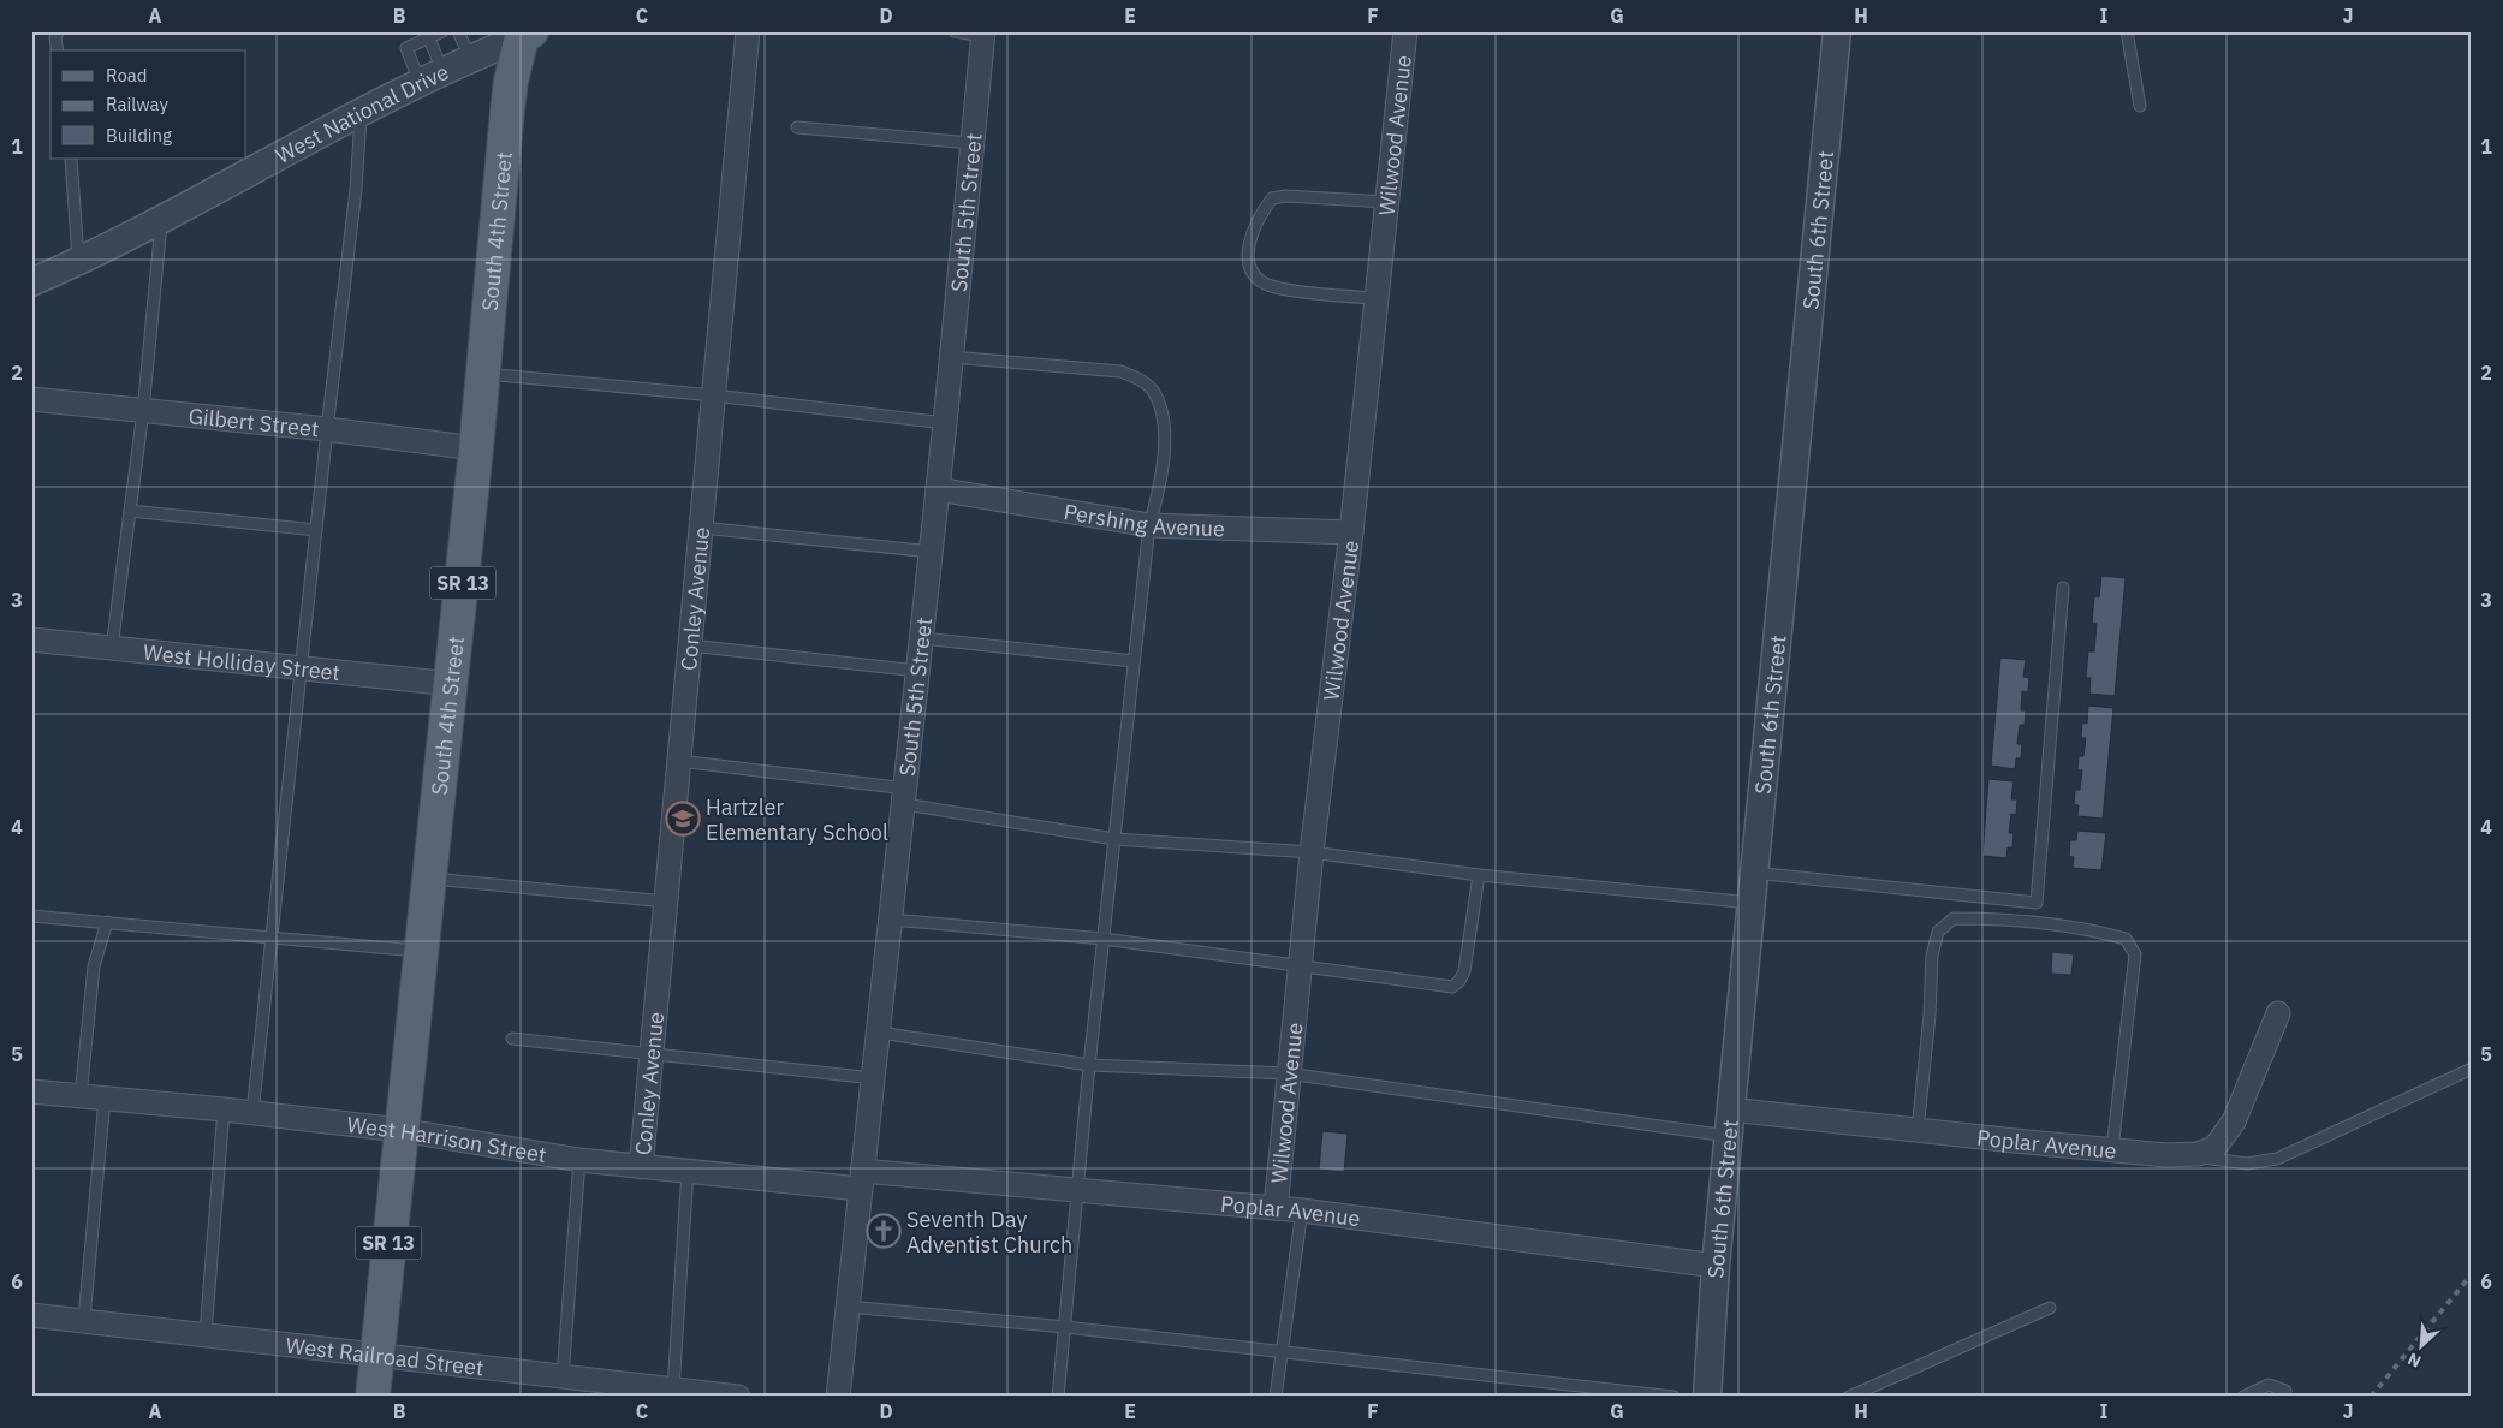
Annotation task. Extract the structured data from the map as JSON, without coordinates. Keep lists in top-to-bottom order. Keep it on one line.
{"streets":{"main road":["South 4th Street","SR 13"],"street":["West National Drive","Wilwood Avenue","South 5th Street","South 6th Street","Gilbert Street","Pershing Avenue","Conley Avenue","West Holliday Street","West Harrison Street","Poplar Avenue","West Railroad Street"]},"crossings":[["West National Drive","South 4th Street"],["Wilwood Avenue","Pershing Avenue"],["Wilwood Avenue","Poplar Avenue"],["South 5th Street","Pershing Avenue"],["South 5th Street","West Harrison Street"],["South 5th Street","Poplar Avenue"],["South 6th Street","Poplar Avenue"],["South 4th Street","Gilbert Street"],["South 4th Street","West Holliday Street"],["South 4th Street","West Harrison Street"],["South 4th Street","West Railroad Street"],["Conley Avenue","West Harrison Street"],["West Harrison Street","Poplar Avenue"]],"places":{"school or university":["Hartzler Elementary School"],"church":["Seventh Day Adventist Church"]},"legend":["Road","Railway","Building"],"north":"bottom left","grid":{"columns":["A","B","C","D","E","F","G","H","I","J"],"rows":["1","2","3","4","5","6"]}}
